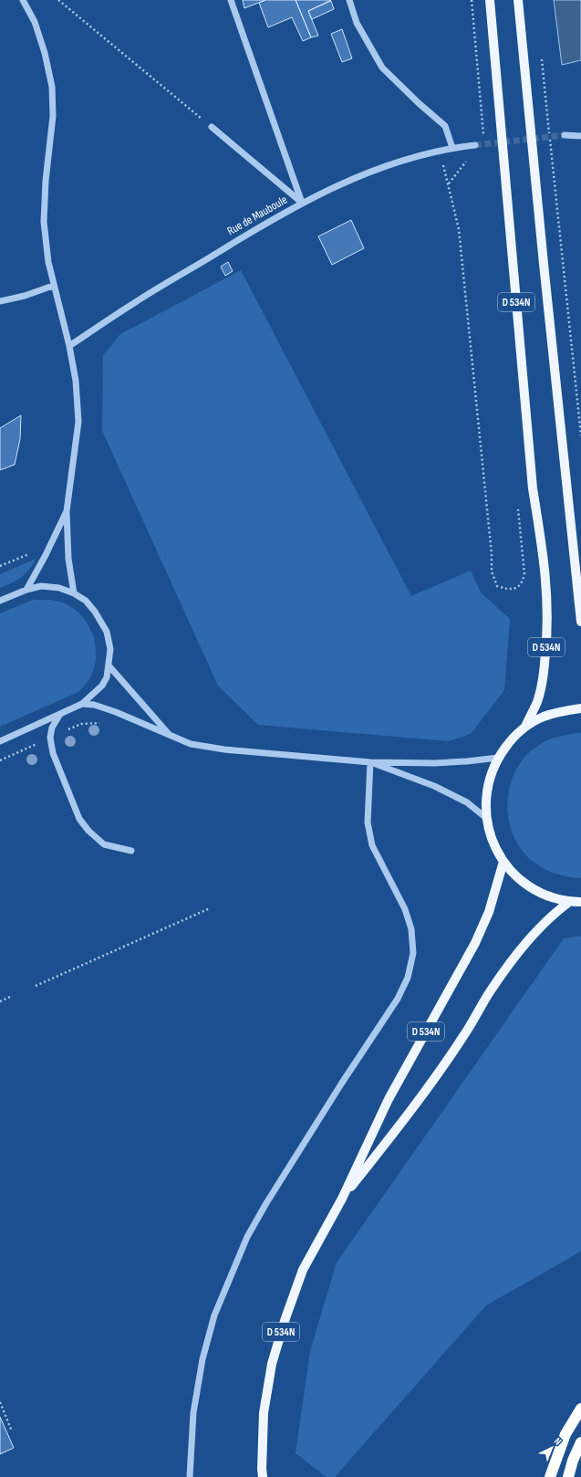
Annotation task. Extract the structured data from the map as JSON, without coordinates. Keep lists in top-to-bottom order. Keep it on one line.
{"streets":{"main road":["D 534N"],"street":["Rue de Mauboule"]},"north":"top right"}
